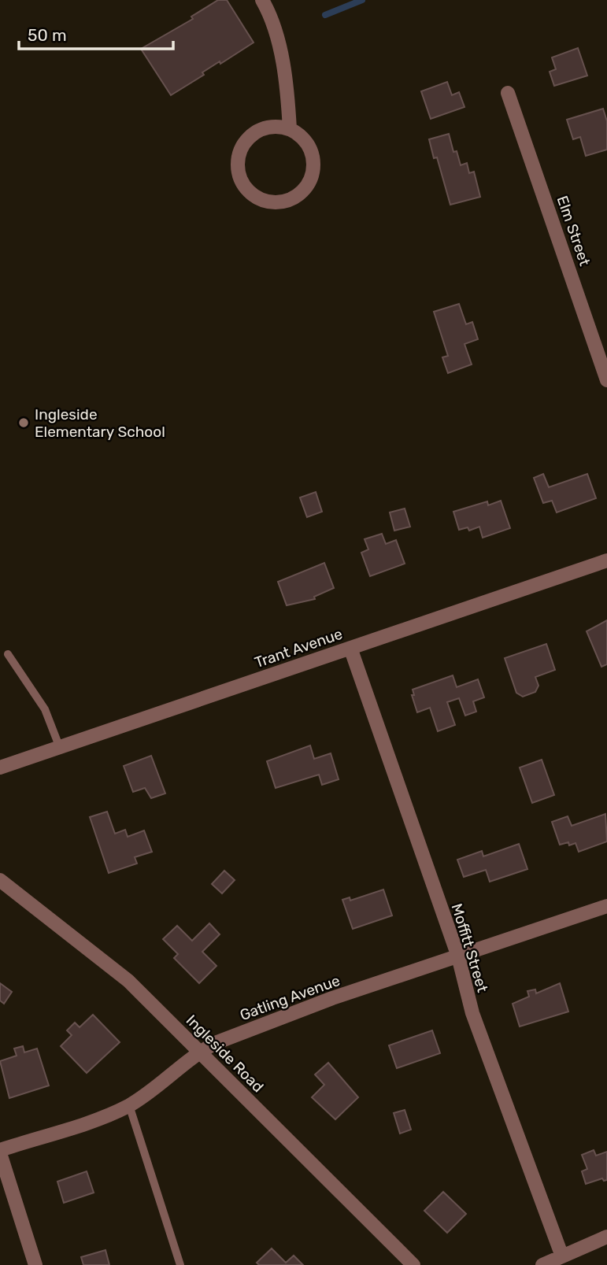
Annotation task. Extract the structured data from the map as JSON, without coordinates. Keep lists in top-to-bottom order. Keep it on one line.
{"streets":{"street":["Elm Street","Trant Avenue","Moffitt Street","Gatling Avenue","Ingleside Road"]},"crossings":[["Trant Avenue","Moffitt Street"],["Moffitt Street","Gatling Avenue"],["Gatling Avenue","Ingleside Road"]],"places":["Ingleside Elementary School"],"scale_bar":"50 m"}
